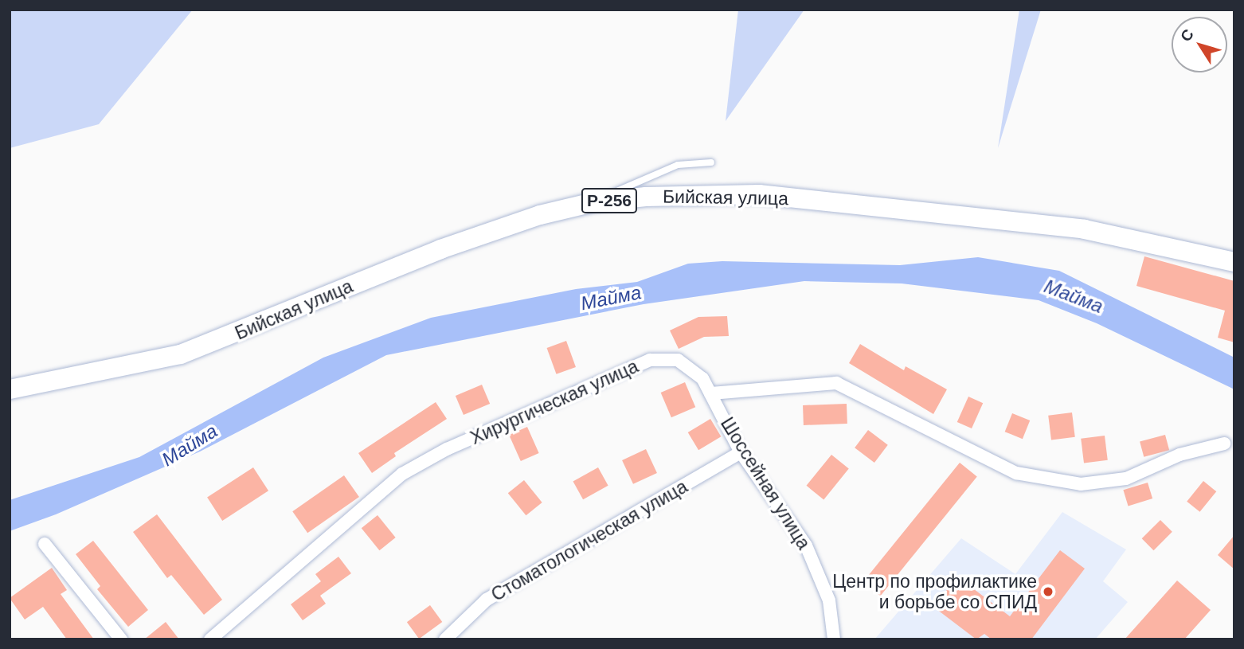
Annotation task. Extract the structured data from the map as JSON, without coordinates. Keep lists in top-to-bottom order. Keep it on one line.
{"streets":{"main road":["Бийская улица","Р-256"],"street":["Хирургическая улица","Шоссейная улица","Стоматологическая улица"]},"crossings":[["Хирургическая улица","Шоссейная улица"],["Шоссейная улица","Стоматологическая улица"]],"water":["Майма"],"places":["Центр по профилактике и борьбе со СПИД"],"north":"top left"}
